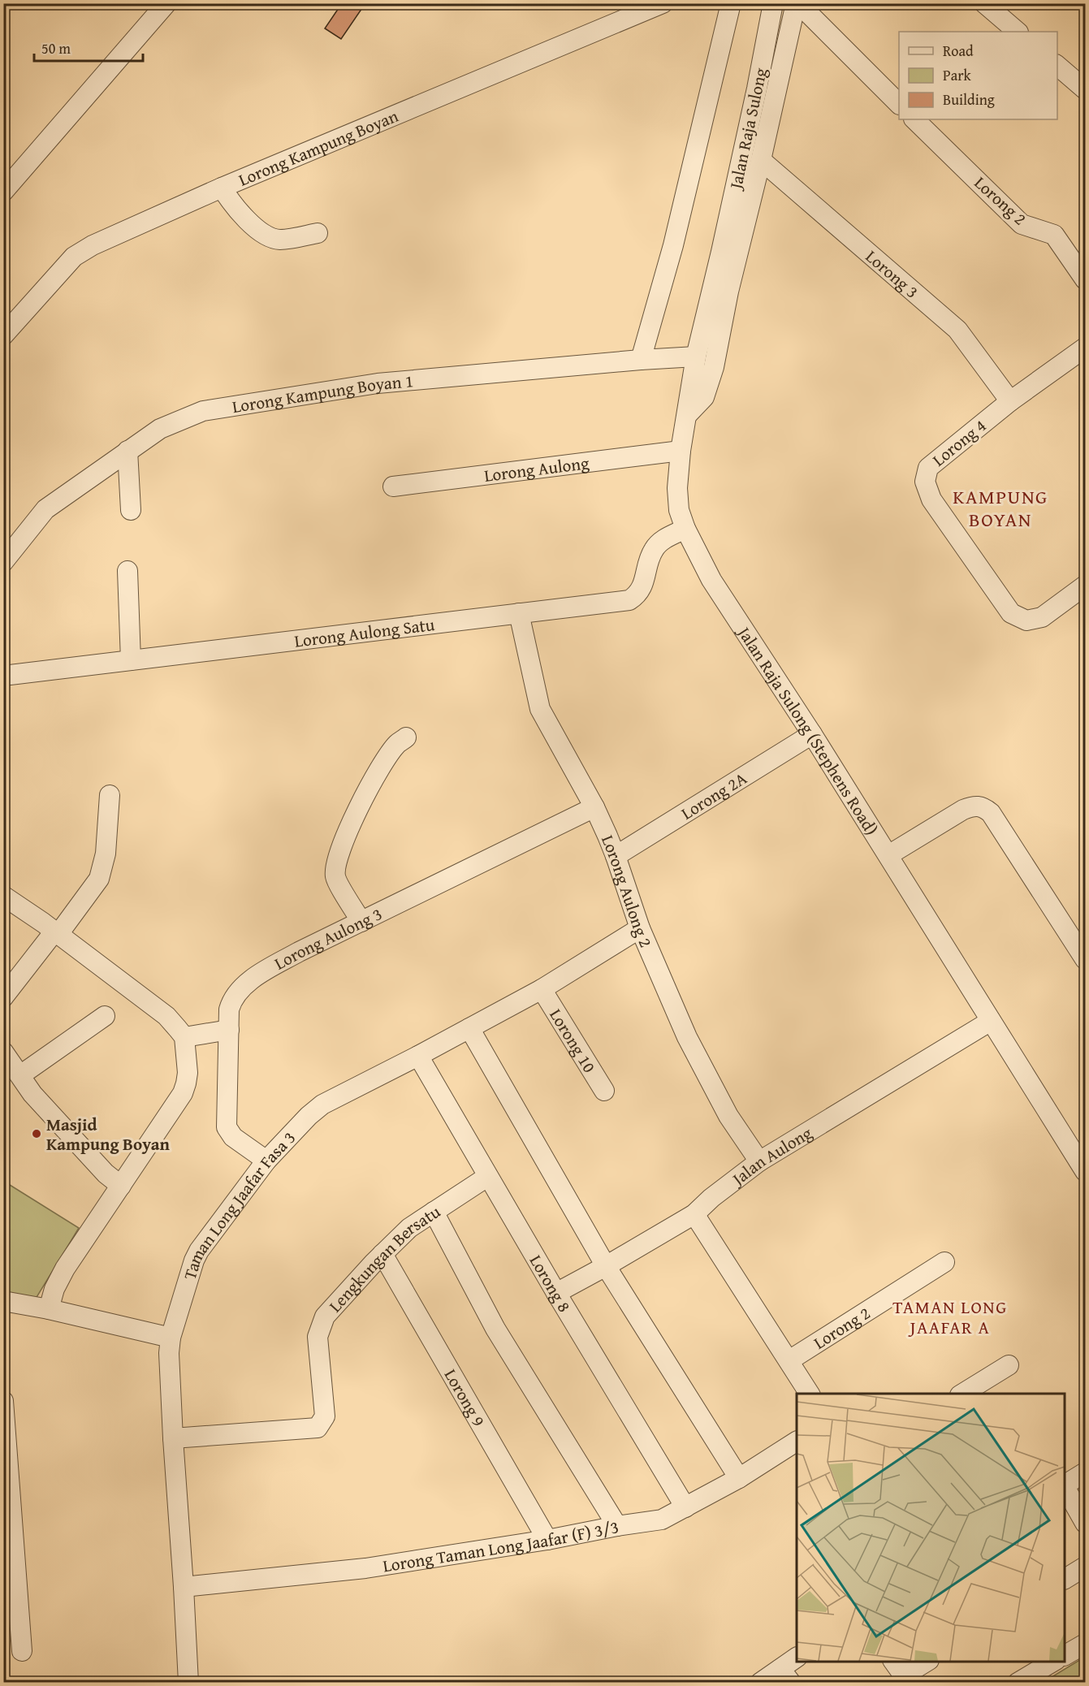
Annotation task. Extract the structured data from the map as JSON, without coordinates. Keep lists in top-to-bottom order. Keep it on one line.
{"streets":{"street":["Jalan Raja Sulong","Lorong Kampung Boyan","Lorong 2","Lorong 3","Lorong Kampung Boyan 1","Lorong 4","Lorong Aulong","Lorong Aulong Satu","Jalan Raja Sulong (Stephens Road)","Lorong 2A","Lorong Aulong 2","Lorong Aulong 3","Lorong 10","Jalan Aulong","Taman Long Jaafar Fasa 3","Lengkungan Bersatu","Lorong 8","Lorong 9","Lorong Taman Long Jaafar (F) 3/3"]},"crossings":[["Jalan Raja Sulong","Jalan Raja Sulong (Stephens Road)"],["Lorong 3","Lorong 4"],["Lorong Kampung Boyan 1","Jalan Raja Sulong (Stephens Road)"],["Lorong Aulong","Jalan Raja Sulong (Stephens Road)"],["Lorong Aulong Satu","Jalan Raja Sulong (Stephens Road)"],["Lorong Aulong Satu","Lorong Aulong 2"],["Jalan Raja Sulong (Stephens Road)","Lorong 2A"],["Jalan Raja Sulong (Stephens Road)","Jalan Aulong"],["Lorong 2A","Lorong Aulong 2"],["Lorong Aulong 2","Lorong Aulong 3"],["Lorong Aulong 2","Jalan Aulong"],["Lorong Aulong 2","Taman Long Jaafar Fasa 3"],["Lorong Aulong 3","Taman Long Jaafar Fasa 3"],["Lorong 10","Taman Long Jaafar Fasa 3"],["Jalan Aulong","Lorong 8"],["Taman Long Jaafar Fasa 3","Lengkungan Bersatu"],["Taman Long Jaafar Fasa 3","Lorong 8"],["Taman Long Jaafar Fasa 3","Lorong Taman Long Jaafar (F) 3/3"],["Lengkungan Bersatu","Lorong 8"],["Lengkungan Bersatu","Lorong 9"],["Lorong 8","Lorong Taman Long Jaafar (F) 3/3"],["Lorong 9","Lorong Taman Long Jaafar (F) 3/3"]],"districts":["KAMPUNG BOYAN","TAMAN LONG JAAFAR A"],"places":["Masjid Kampung Boyan"],"legend":["Road","Park","Building"],"scale_bar":"50 m"}
